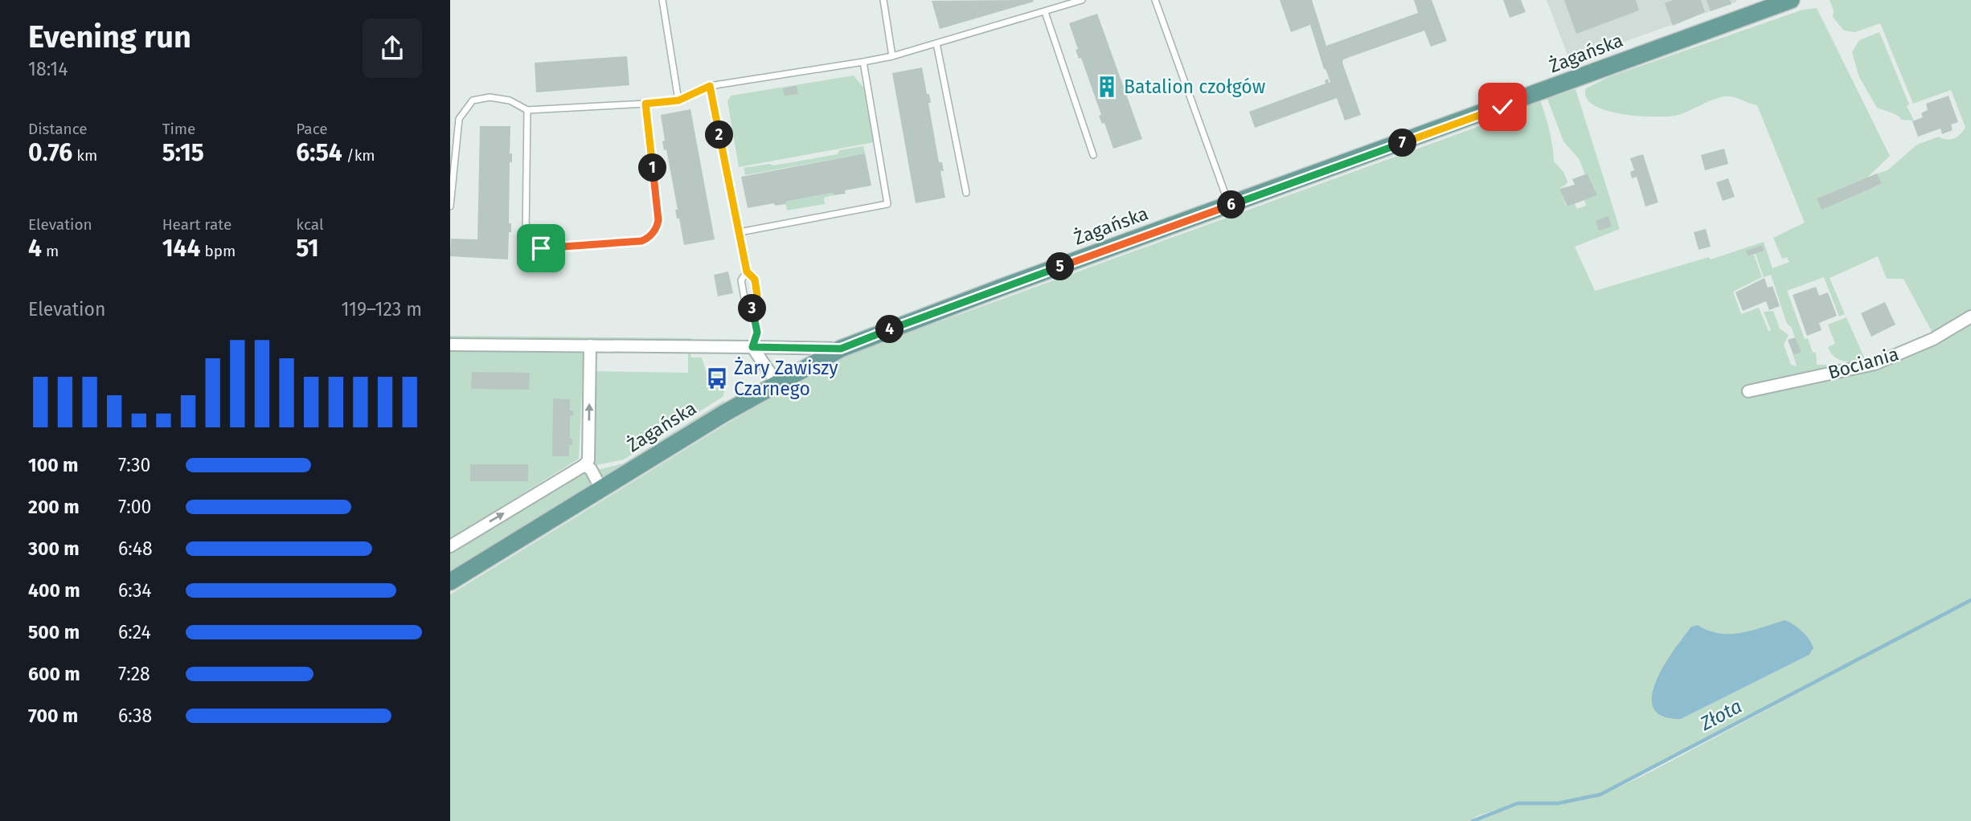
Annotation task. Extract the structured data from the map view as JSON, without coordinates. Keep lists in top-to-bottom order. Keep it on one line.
{"streets":{"main road":["Żagańska"],"street":["Bociania"]},"water":["Złota"],"places":{"building":["Batalion czołgów"],"bus stop":["Żary Zawiszy Czarnego"]},"page":{"heading":["Evening run","18:14"],"stats":[["Distance","0.76 km"],["Time","5:15"],["Pace","6:54 /km"],["Elevation","4 m"],["Heart rate","144 bpm"],["kcal","51"]],"pins":["2","7","1","6","5","3","4"],"chart":["Elevation","119–123 m"],"list":[{"name":"100 m","note":"7:30"},{"name":"200 m","note":"7:00"},{"name":"300 m","note":"6:48"},{"name":"400 m","note":"6:34"},{"name":"500 m","note":"6:24"},{"name":"600 m","note":"7:28"},{"name":"700 m","note":"6:38"}]}}
